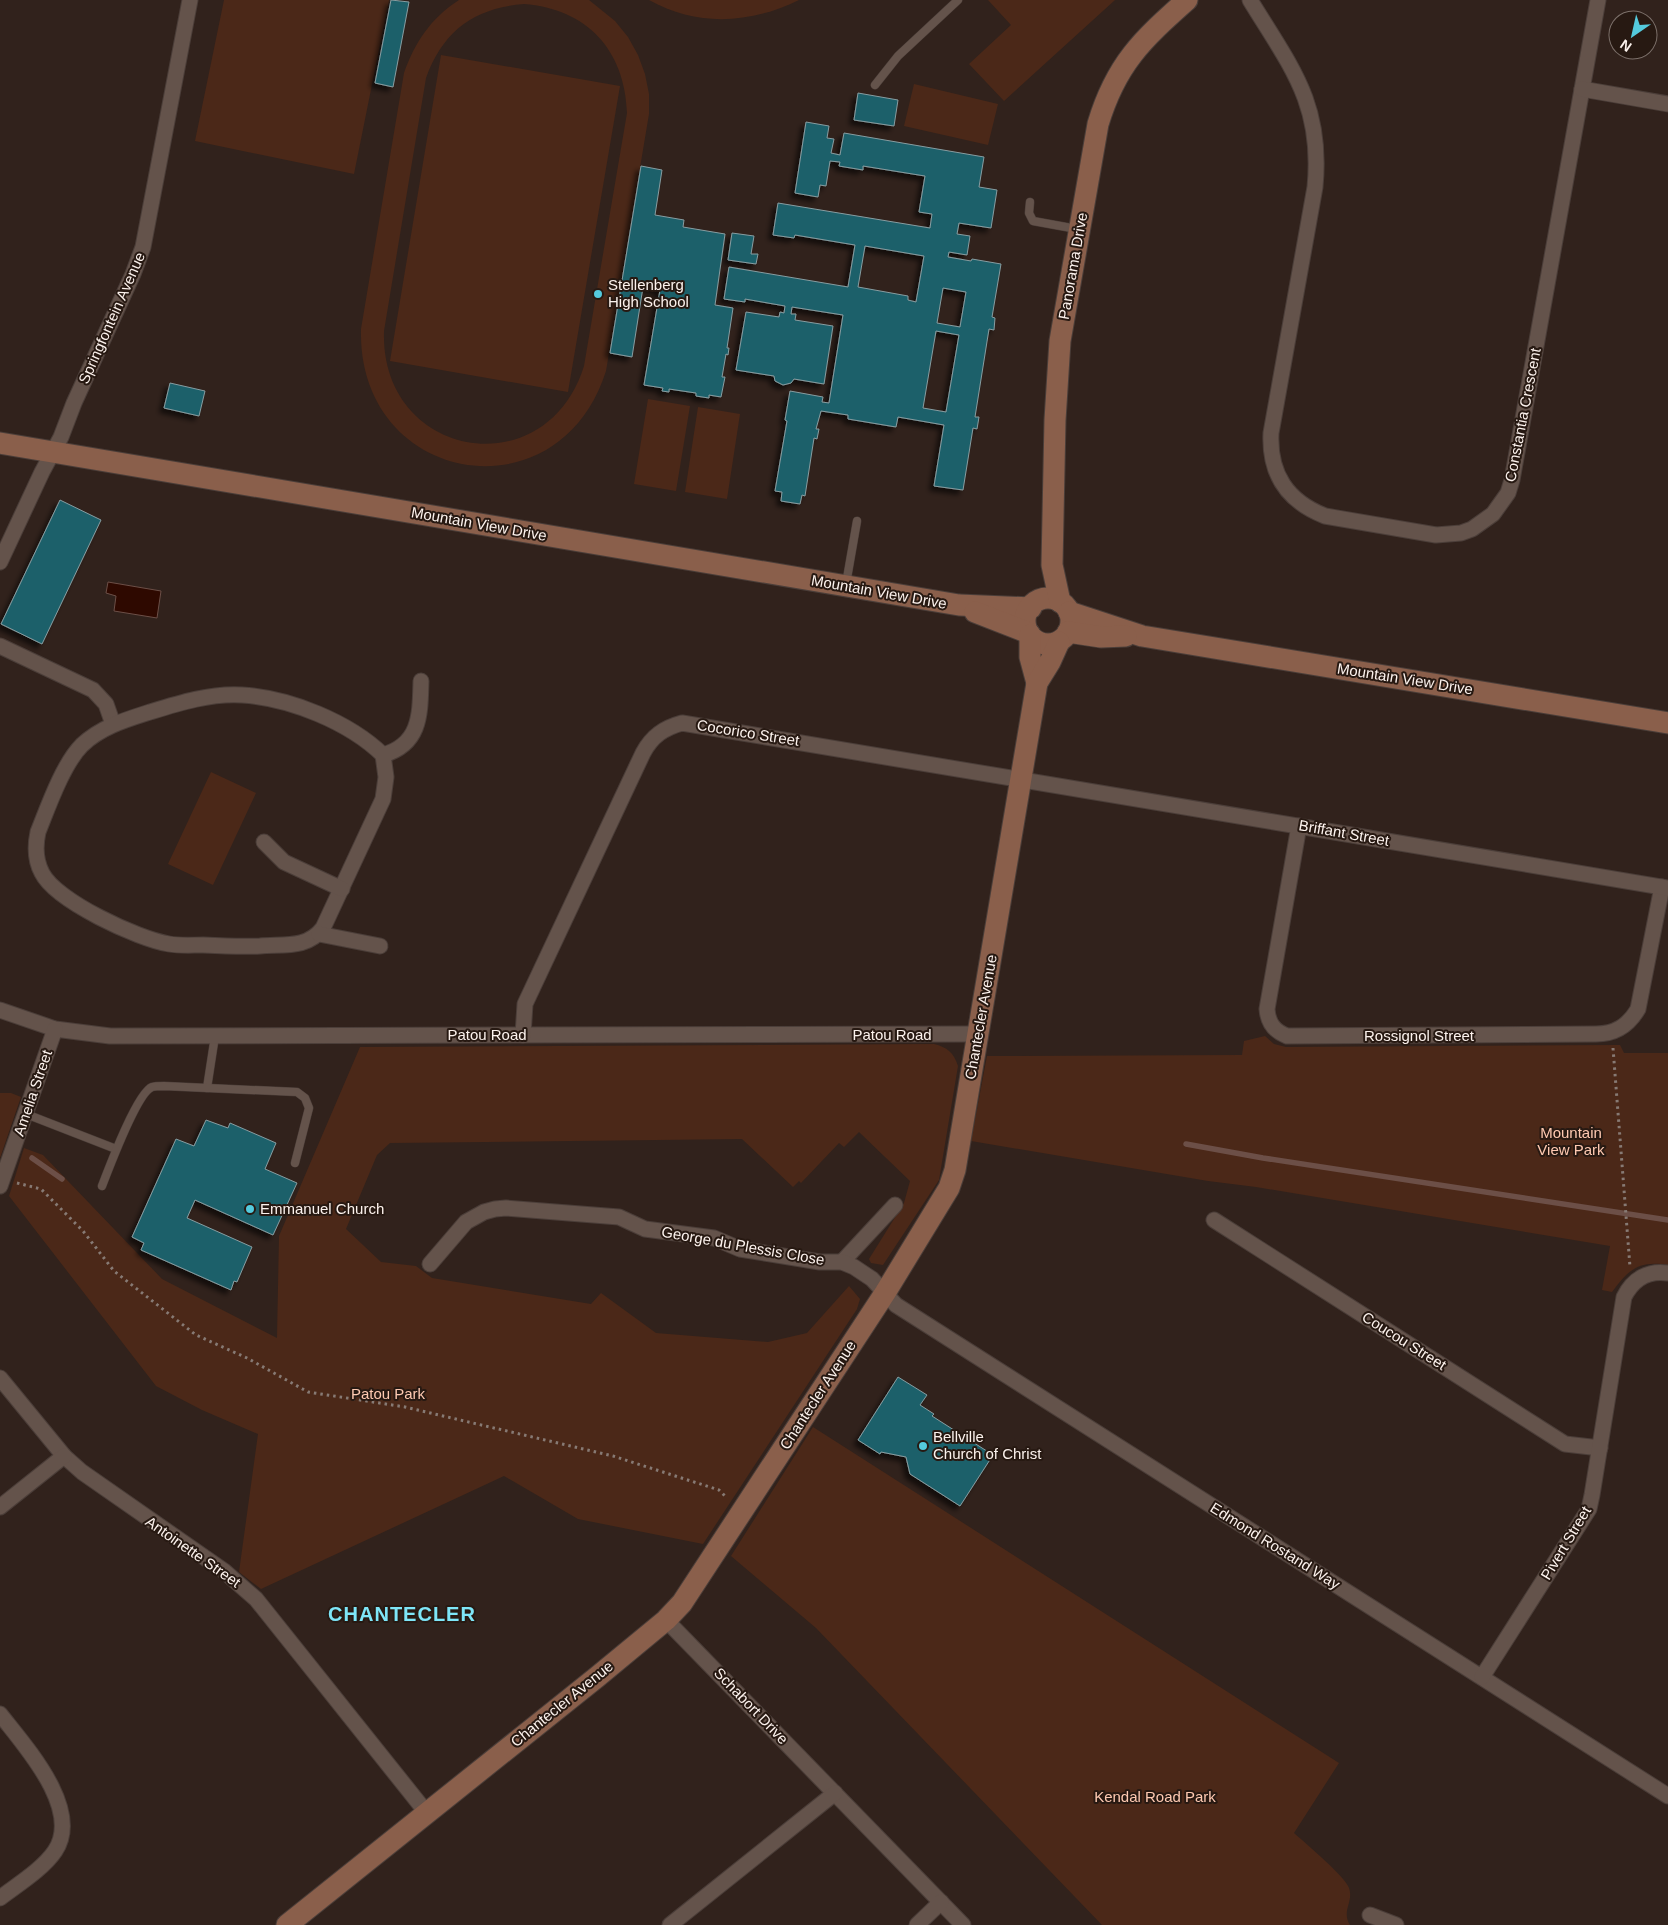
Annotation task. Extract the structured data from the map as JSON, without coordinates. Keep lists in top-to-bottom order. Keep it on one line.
{"streets":{"street":["Panorama Drive","Springfontein Avenue","Constantia Crescent","Mountain View Drive","Cocorico Street","Briffant Street","Chantecler Avenue","Patou Road","Rossignol Street","Amelia Street","George du Plessis Close","Coucou Street","Pivert Street","Edmond Rostand Way","Antoinette Street","Schabort Drive"]},"crossings":[["Panorama Drive","Mountain View Drive"],["Panorama Drive","Chantecler Avenue"],["Springfontein Avenue","Mountain View Drive"],["Mountain View Drive","Chantecler Avenue"],["Cocorico Street","Briffant Street"],["Cocorico Street","Chantecler Avenue"],["Cocorico Street","Patou Road"],["Briffant Street","Chantecler Avenue"],["Briffant Street","Rossignol Street"],["Chantecler Avenue","Patou Road"],["Chantecler Avenue","George du Plessis Close"],["Chantecler Avenue","Edmond Rostand Way"],["Chantecler Avenue","Antoinette Street"],["Chantecler Avenue","Schabort Drive"],["Patou Road","Amelia Street"],["George du Plessis Close","Edmond Rostand Way"],["Coucou Street","Pivert Street"],["Pivert Street","Edmond Rostand Way"]],"districts":["CHANTECLER"],"parks":["Mountain View Park","Patou Park","Kendal Road Park"],"places":["Stellenberg High School","Emmanuel Church","Bellville Church of Christ"],"north":"bottom left"}
